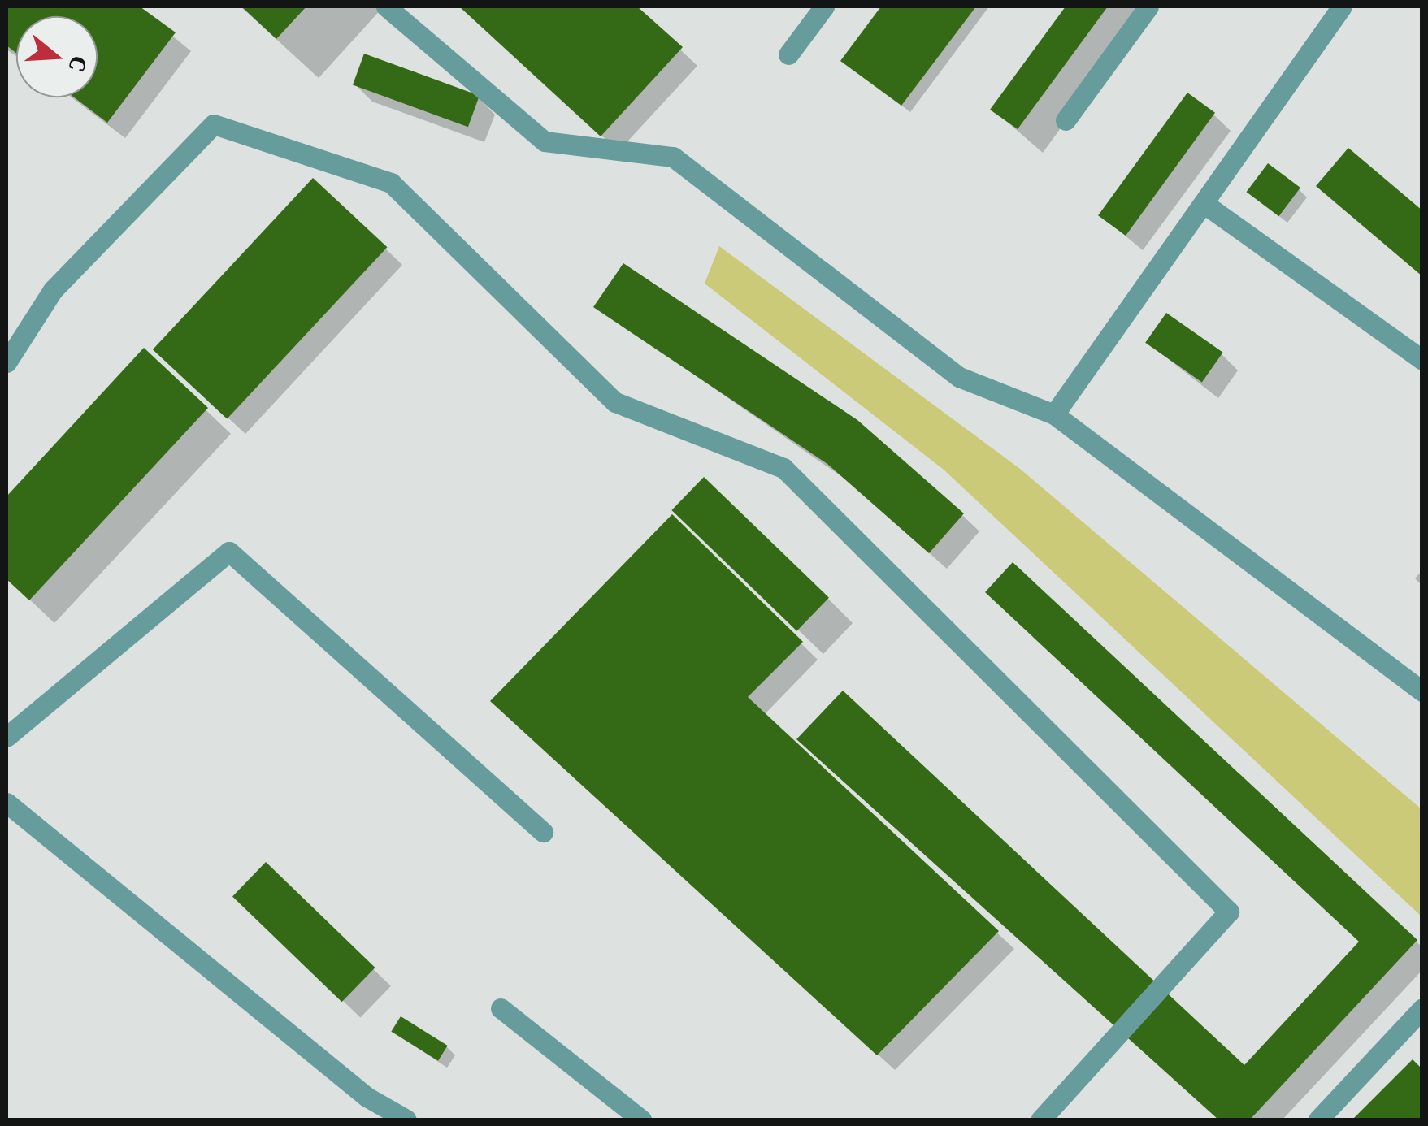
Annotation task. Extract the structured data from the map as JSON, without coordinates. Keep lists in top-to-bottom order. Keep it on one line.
{"north":"right"}
